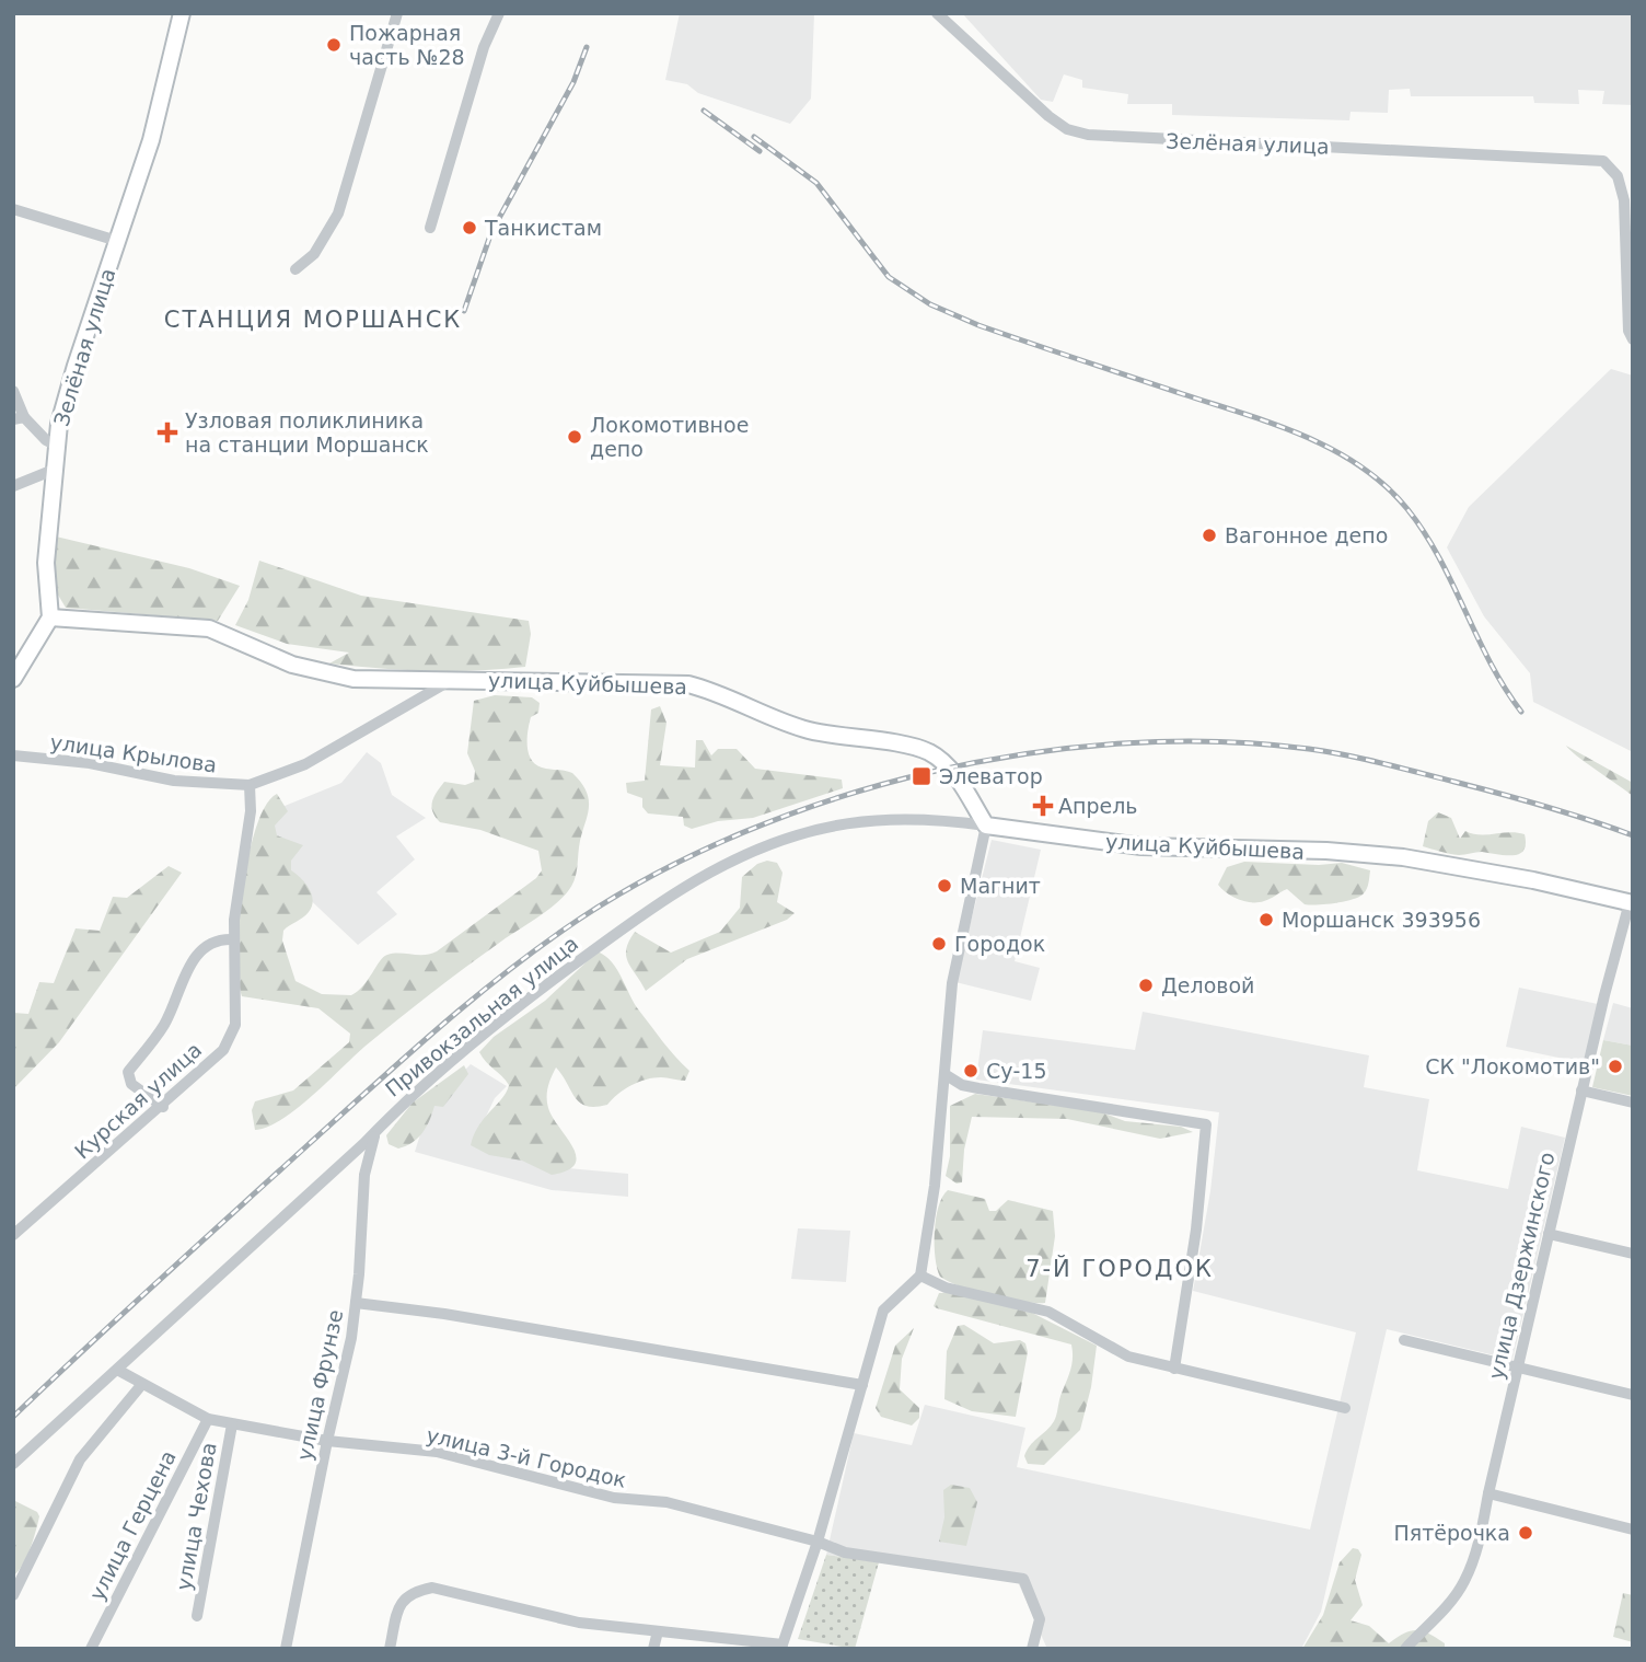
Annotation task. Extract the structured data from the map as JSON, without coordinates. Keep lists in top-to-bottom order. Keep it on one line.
{"streets":{"street":["Зелёная улица","улица Куйбышева","улица Крылова","Привокзальная улица","Курская улица","улица Дзержинского","улица Фрунзе","улица 3-й Городок","улица Чехова","улица Герцена"]},"crossings":[["Зелёная улица","улица Куйбышева"],["улица Куйбышева","улица Крылова"],["улица Куйбышева","Привокзальная улица"],["улица Куйбышева","улица Дзержинского"],["улица Крылова","Курская улица"],["Привокзальная улица","улица Фрунзе"],["Привокзальная улица","улица 3-й Городок"],["улица Фрунзе","улица 3-й Городок"],["улица 3-й Городок","улица Чехова"],["улица 3-й Городок","улица Герцена"]],"districts":["СТАНЦИЯ МОРШАНСК","7-Й ГОРОДОК"],"places":{"other":["Пожарная часть №28","Танкистам","Локомотивное депо","Вагонное депо","Магнит","Моршанск 393956","Городок","Деловой","СК \"Локомотив\"","Су-15","Пятёрочка"],"health":["Узловая поликлиника на станции Моршанск","Апрель"],"transit":["Элеватор"]}}
